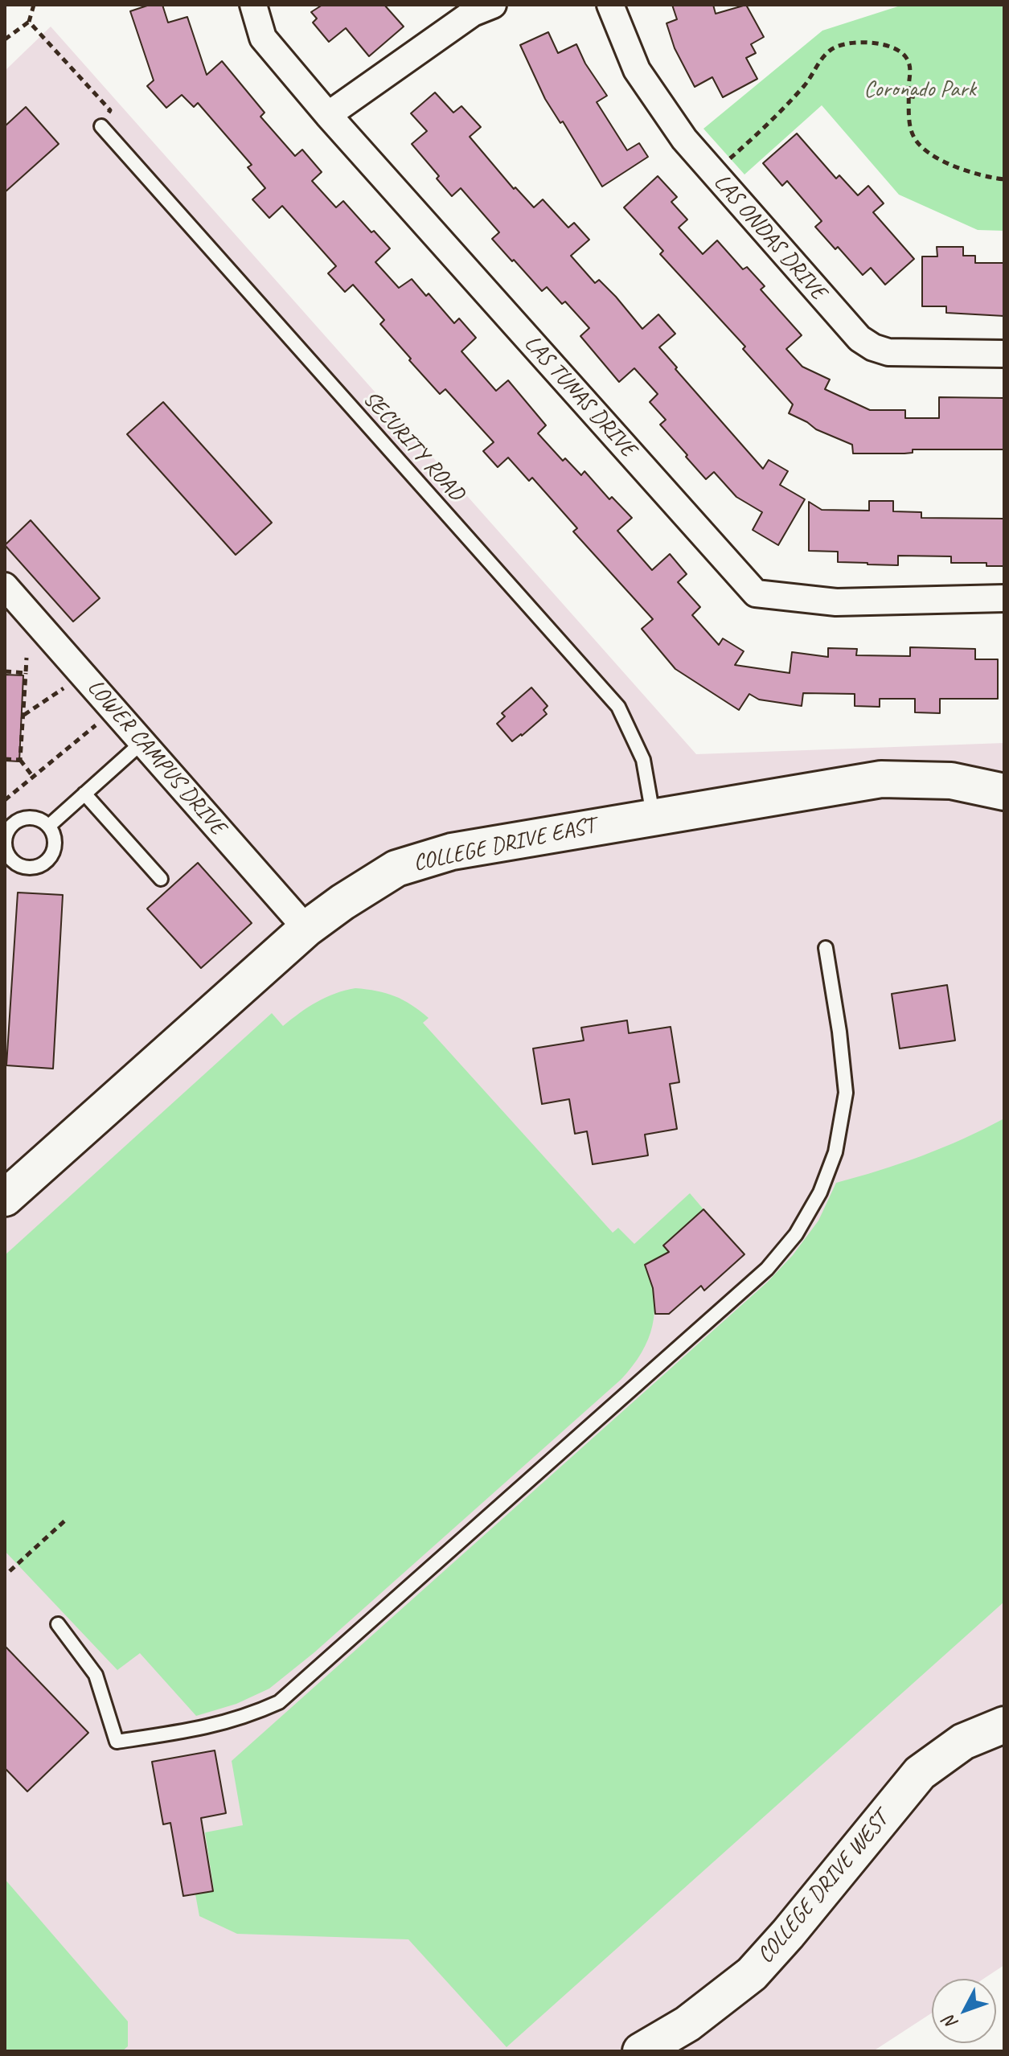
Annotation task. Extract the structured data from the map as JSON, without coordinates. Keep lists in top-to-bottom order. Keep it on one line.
{"streets":{"street":["LAS ONDAS DRIVE","LAS TUNAS DRIVE","LOWER CAMPUS DRIVE","COLLEGE DRIVE EAST","COLLEGE DRIVE WEST"],"lane":["SECURITY ROAD"]},"crossings":[["SECURITY ROAD","COLLEGE DRIVE EAST"],["LOWER CAMPUS DRIVE","COLLEGE DRIVE EAST"]],"parks":["Coronado Park"],"north":"bottom left"}
